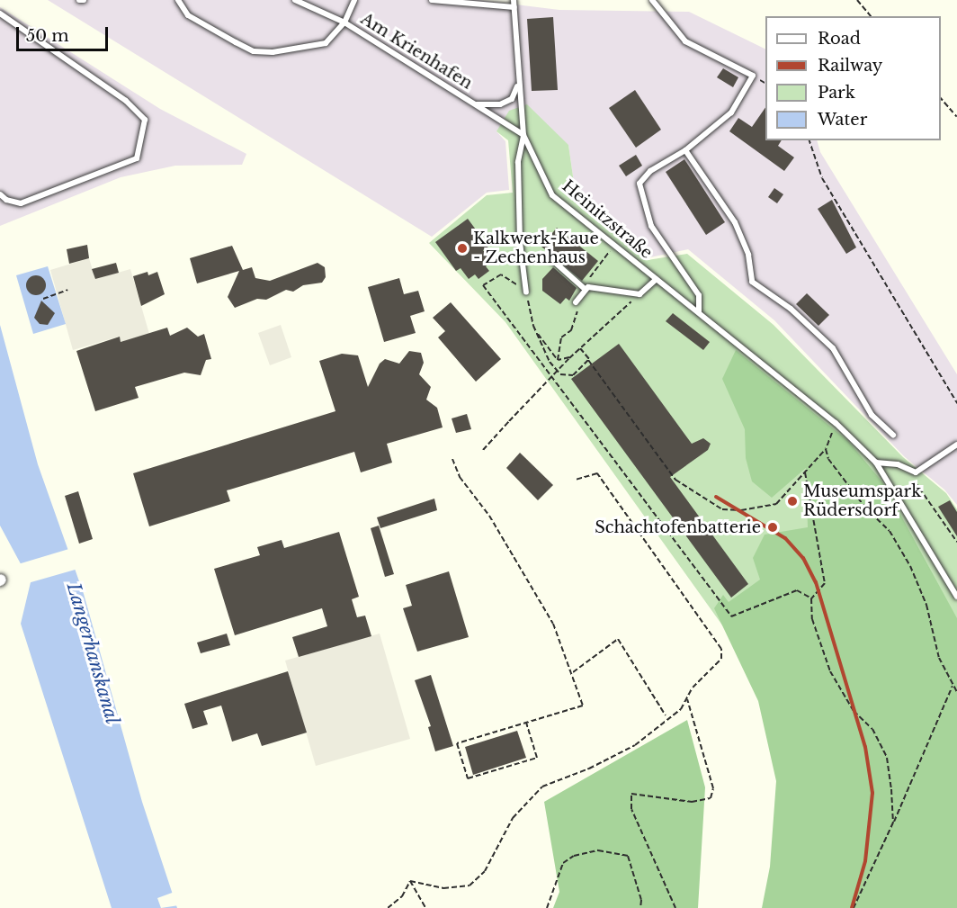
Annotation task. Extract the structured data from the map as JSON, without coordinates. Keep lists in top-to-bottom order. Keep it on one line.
{"streets":{"lane":["Am Krienhafen","Heinitzstraße"]},"crossings":[["Am Krienhafen","Heinitzstraße"]],"water":["Langerhanskanal"],"places":["Kalkwerk-Kaue - Zechenhaus","Museumspark Rüdersdorf","Schachtofenbatterie"],"legend":["Road","Railway","Park","Water"],"scale_bar":"50 m"}
